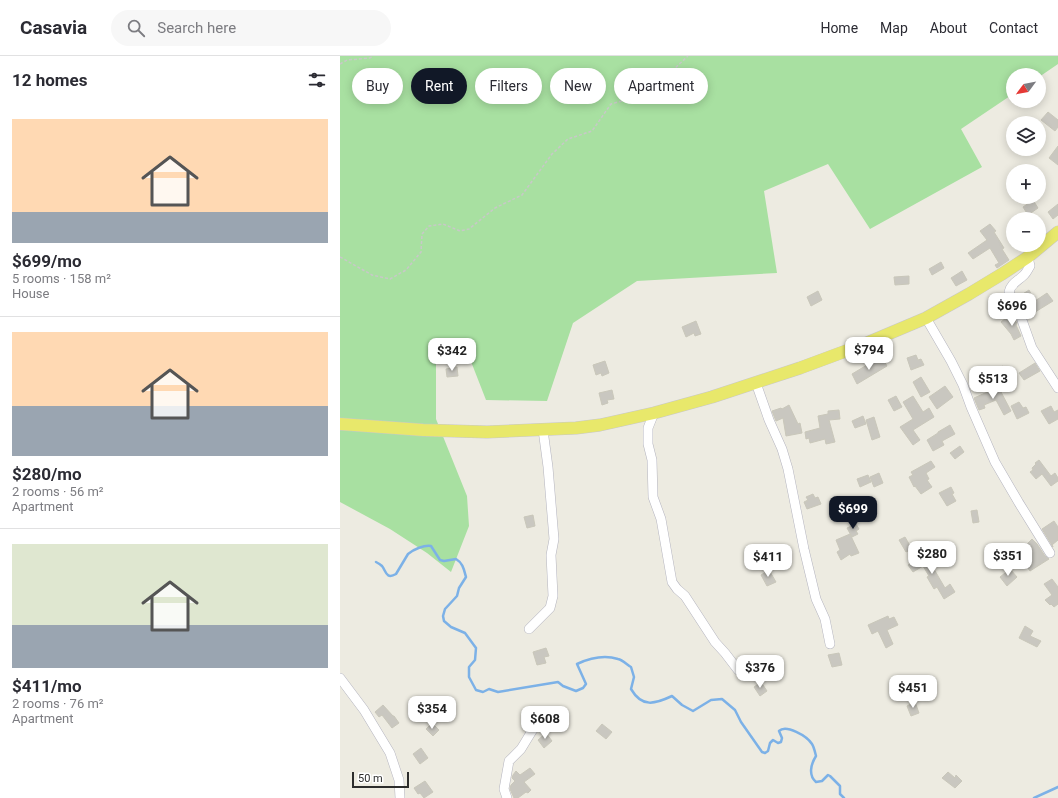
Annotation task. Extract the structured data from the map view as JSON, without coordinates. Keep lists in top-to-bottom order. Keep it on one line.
{"scale_bar":"50 m","north":"bottom left","page":{"header":"Casavia","search":"Search here","nav":["Home","Map","About","Contact"],"heading":"12 homes","map_buttons":["+","−"],"chip":["Buy","Rent","Filters","New","Apartment"],"list":[{"name":"$699/mo","note":"5 rooms · 158 m² · House"},{"name":"$280/mo","note":"2 rooms · 56 m² · Apartment"},{"name":"$411/mo","note":"2 rooms · 76 m² · Apartment"}],"price":["$696","$794","$342","$513","$699","$280","$351","$411","$376","$451","$354","$608"],"scale":"50 m"}}
